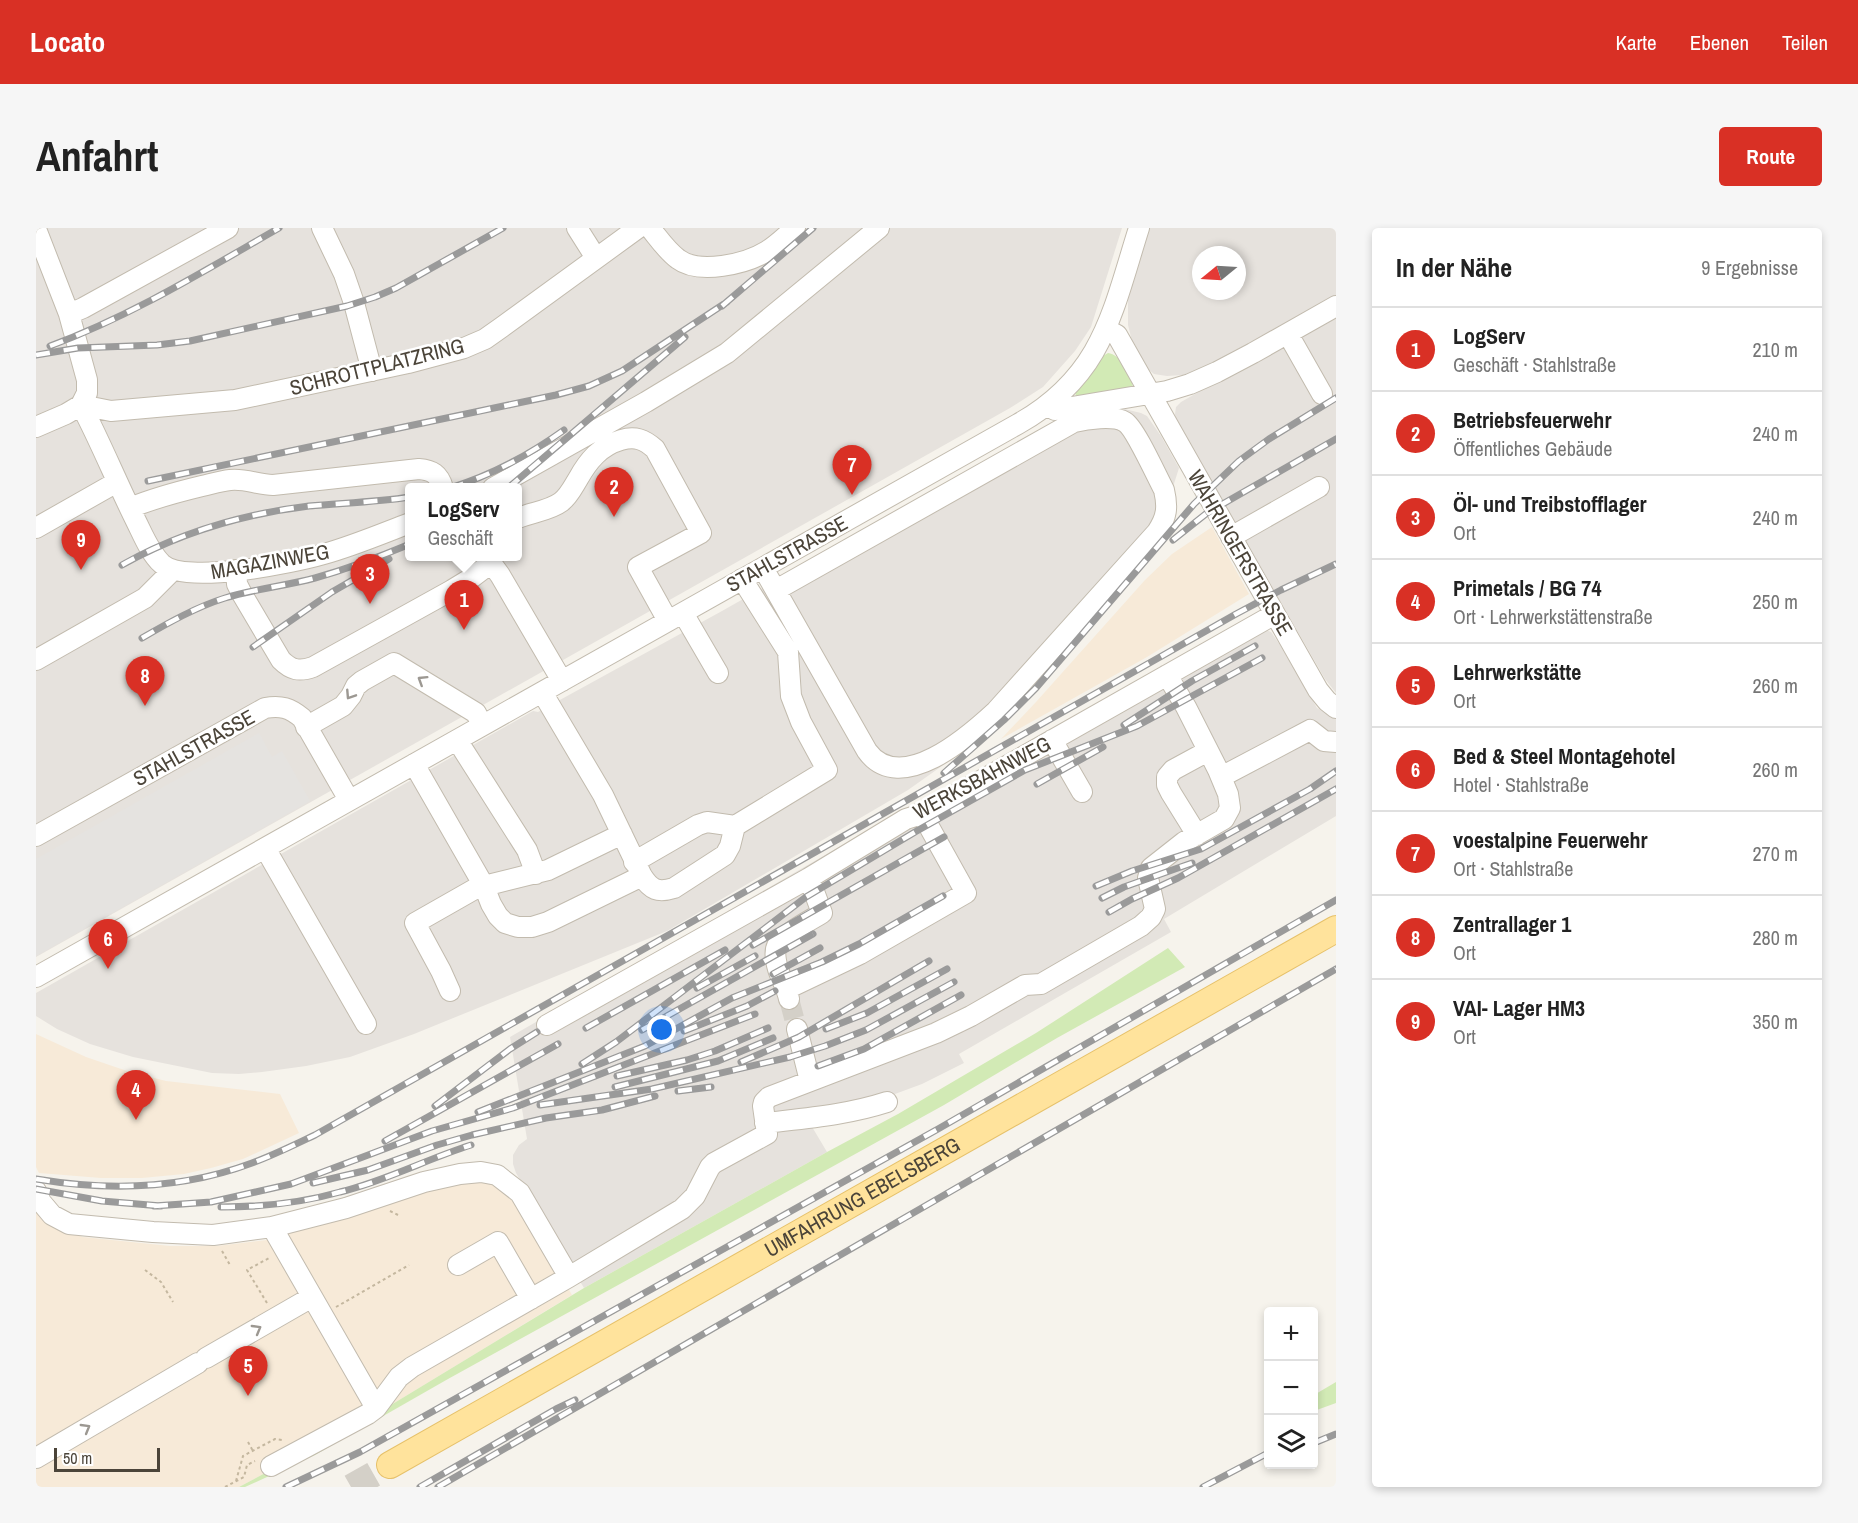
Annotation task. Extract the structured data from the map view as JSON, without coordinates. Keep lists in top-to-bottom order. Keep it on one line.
{"streets":{"main road":["UMFAHRUNG EBELSBERG"],"street":["SCHROTTPLATZRING","WAHRINGERSTRASSE","STAHLSTRASSE","MAGAZINWEG","WERKSBAHNWEG"]},"crossings":[["WAHRINGERSTRASSE","STAHLSTRASSE"],["WAHRINGERSTRASSE","WERKSBAHNWEG"]],"scale_bar":"50 m","north":"left","page":{"header":"Locato","nav":["Karte","Ebenen","Teilen"],"buttons":"Route","title":"Anfahrt","heading":["In der Nähe","9 Ergebnisse"],"list":[{"mark":"1","name":"LogServ","note":"Geschäft · Stahlstraße","value":"210 m"},{"mark":"2","name":"Betriebsfeuerwehr","note":"Öffentliches Gebäude","value":"240 m"},{"mark":"3","name":"Öl- und Treibstofflager","note":"Ort","value":"240 m"},{"mark":"4","name":"Primetals / BG 74","note":"Ort · Lehrwerkstättenstraße","value":"250 m"},{"mark":"5","name":"Lehrwerkstätte","note":"Ort","value":"260 m"},{"mark":"6","name":"Bed & Steel Montagehotel","note":"Hotel · Stahlstraße","value":"260 m"},{"mark":"7","name":"voestalpine Feuerwehr","note":"Ort · Stahlstraße","value":"270 m"},{"mark":"8","name":"Zentrallager 1","note":"Ort","value":"280 m"},{"mark":"9","name":"VAI- Lager HM3","note":"Ort","value":"350 m"}],"pins":["7","2","9","3","1","8","6","4","5"],"popup":["LogServ","Geschäft"],"map_buttons":["+","−"],"scale":"50 m"}}
